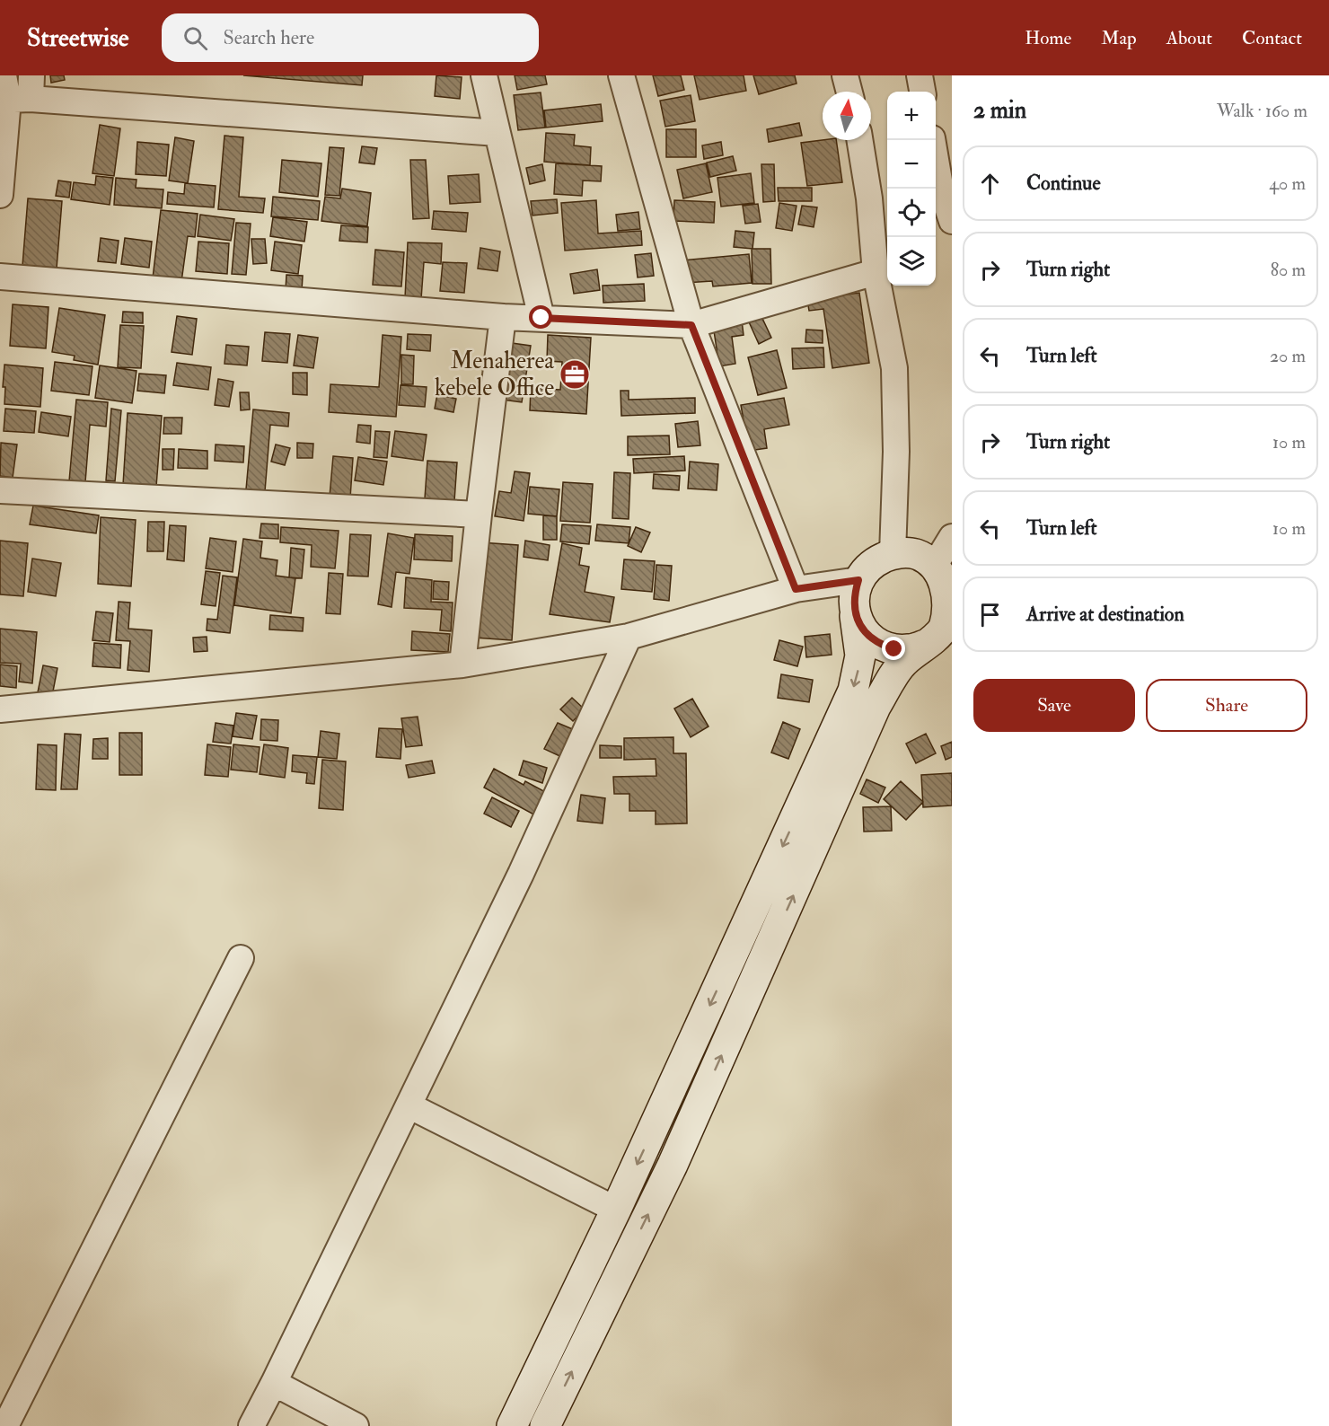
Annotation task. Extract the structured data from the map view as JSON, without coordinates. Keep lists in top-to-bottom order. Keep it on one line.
{"places":{"office":["Menaherea kebele Office"]},"north":"top","page":{"header":"Streetwise","search":"Search here","nav":["Home","Map","About","Contact"],"heading":["2 min","Walk · 160 m"],"map_buttons":["+","−"],"list":[["Continue","40 m"],["Turn right","80 m"],["Turn left","20 m"],["Turn right","10 m"],["Turn left","10 m"],"Arrive at destination"],"buttons":["Save","Share"]}}
